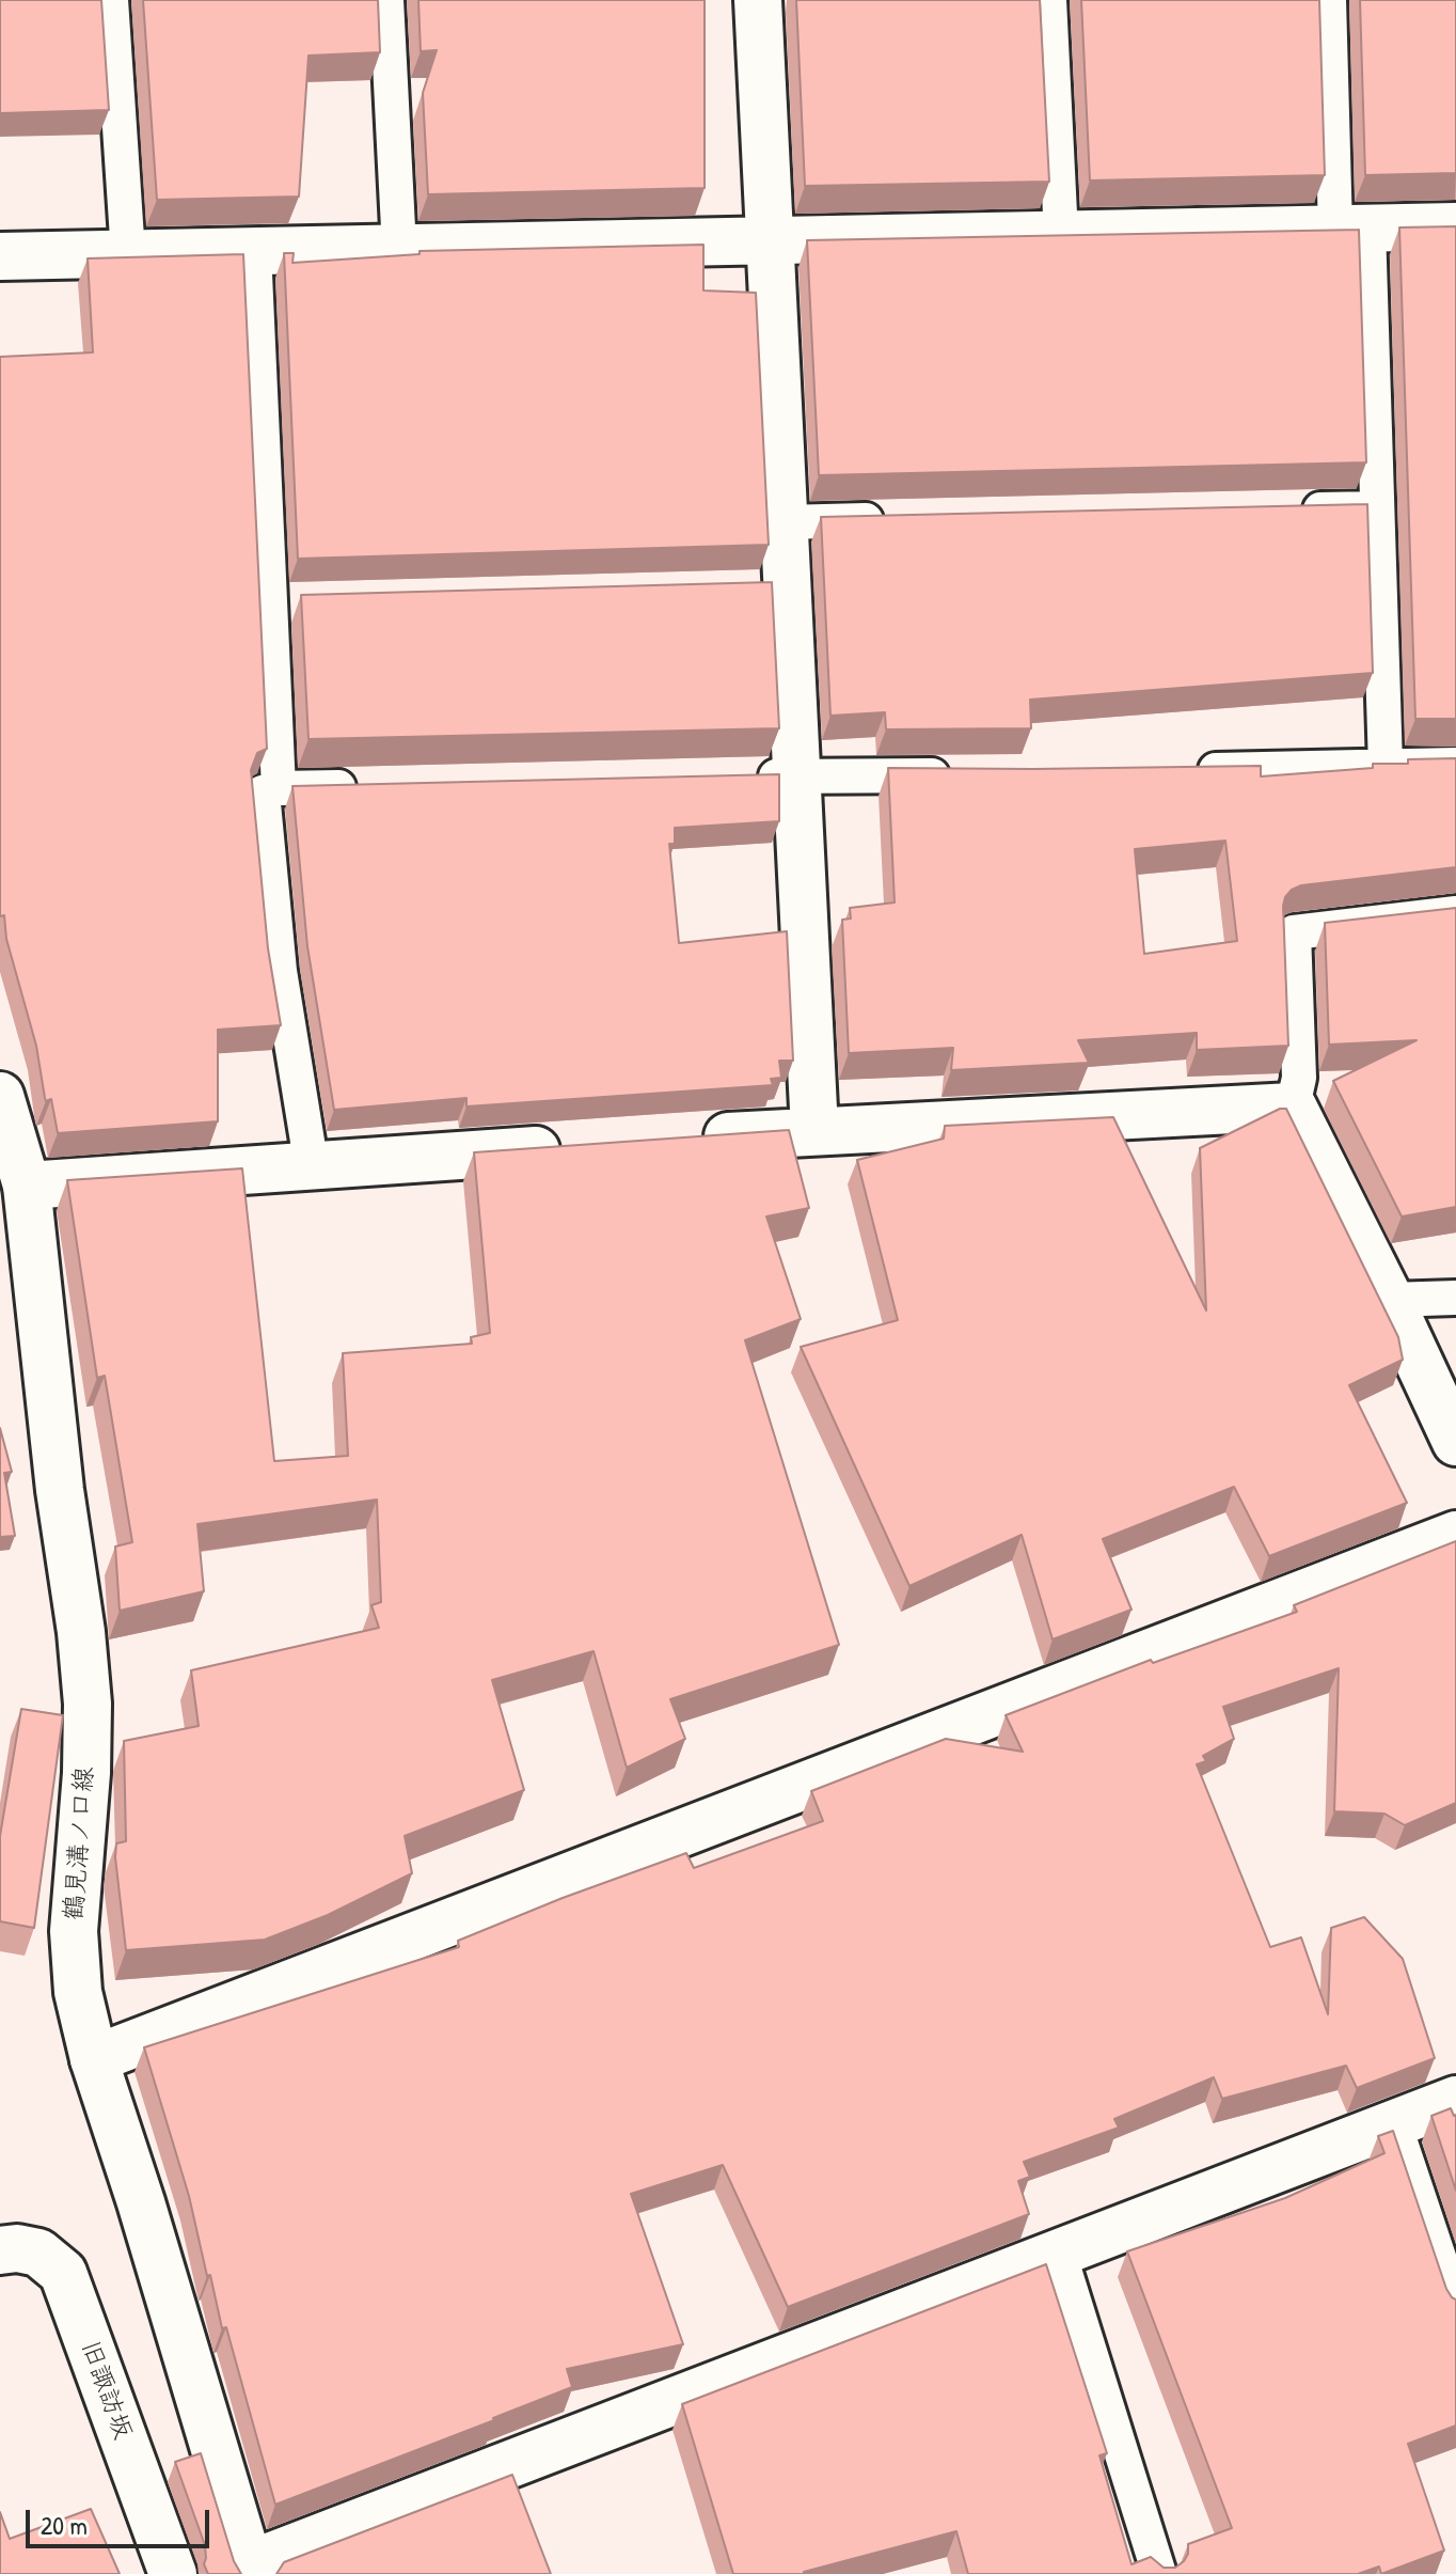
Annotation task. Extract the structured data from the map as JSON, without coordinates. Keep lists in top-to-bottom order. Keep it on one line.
{"streets":{"street":["鶴見溝ノ口線","旧諏訪坂"]},"scale_bar":"20 m"}
